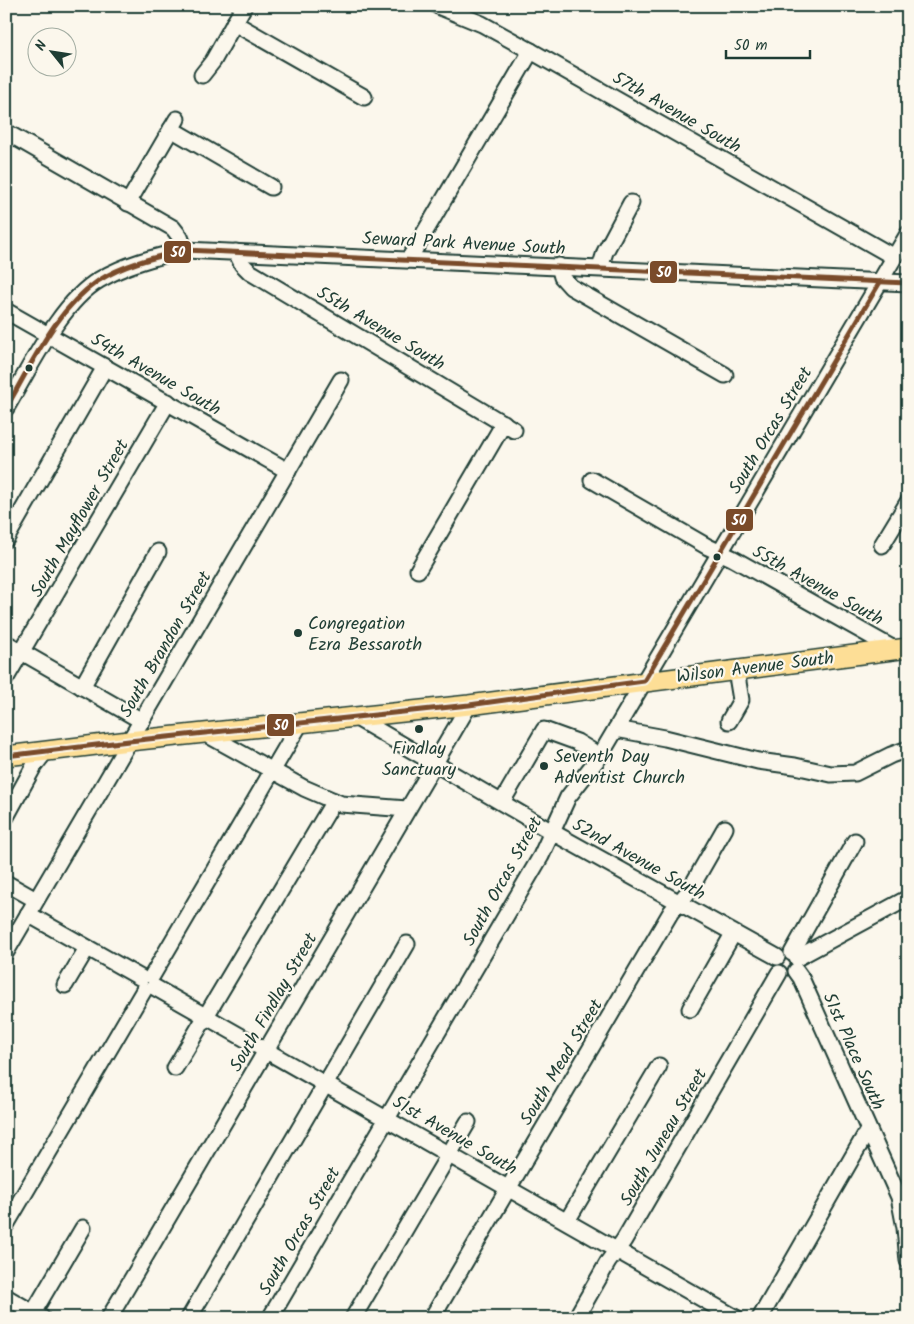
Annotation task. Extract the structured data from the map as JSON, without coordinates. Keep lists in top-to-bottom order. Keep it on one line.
{"streets":{"main road":["Wilson Avenue South"],"street":["57th Avenue South","Seward Park Avenue South","55th Avenue South","54th Avenue South","South Orcas Street","South Mayflower Street","South Brandon Street","52nd Avenue South","South Findlay Street","51st Place South","South Mead Street","51st Avenue South","South Juneau Street"]},"crossings":[["57th Avenue South","South Orcas Street"],["Seward Park Avenue South","55th Avenue South"],["Seward Park Avenue South","54th Avenue South"],["Seward Park Avenue South","South Orcas Street"],["55th Avenue South","South Orcas Street"],["55th Avenue South","Wilson Avenue South"],["54th Avenue South","South Mayflower Street"],["54th Avenue South","South Brandon Street"],["South Orcas Street","Wilson Avenue South"],["South Orcas Street","52nd Avenue South"],["South Orcas Street","51st Avenue South"],["South Brandon Street","Wilson Avenue South"],["South Brandon Street","51st Avenue South"],["Wilson Avenue South","52nd Avenue South"],["Wilson Avenue South","South Findlay Street"],["52nd Avenue South","South Findlay Street"],["52nd Avenue South","51st Place South"],["52nd Avenue South","South Mead Street"],["52nd Avenue South","South Juneau Street"],["South Findlay Street","51st Avenue South"],["51st Place South","South Juneau Street"],["South Mead Street","51st Avenue South"],["51st Avenue South","South Juneau Street"]],"places":["Congregation Ezra Bessaroth","Findlay Sanctuary","Seventh Day Adventist Church"],"lines":["transit line 50"],"scale_bar":"50 m","north":"top left"}
